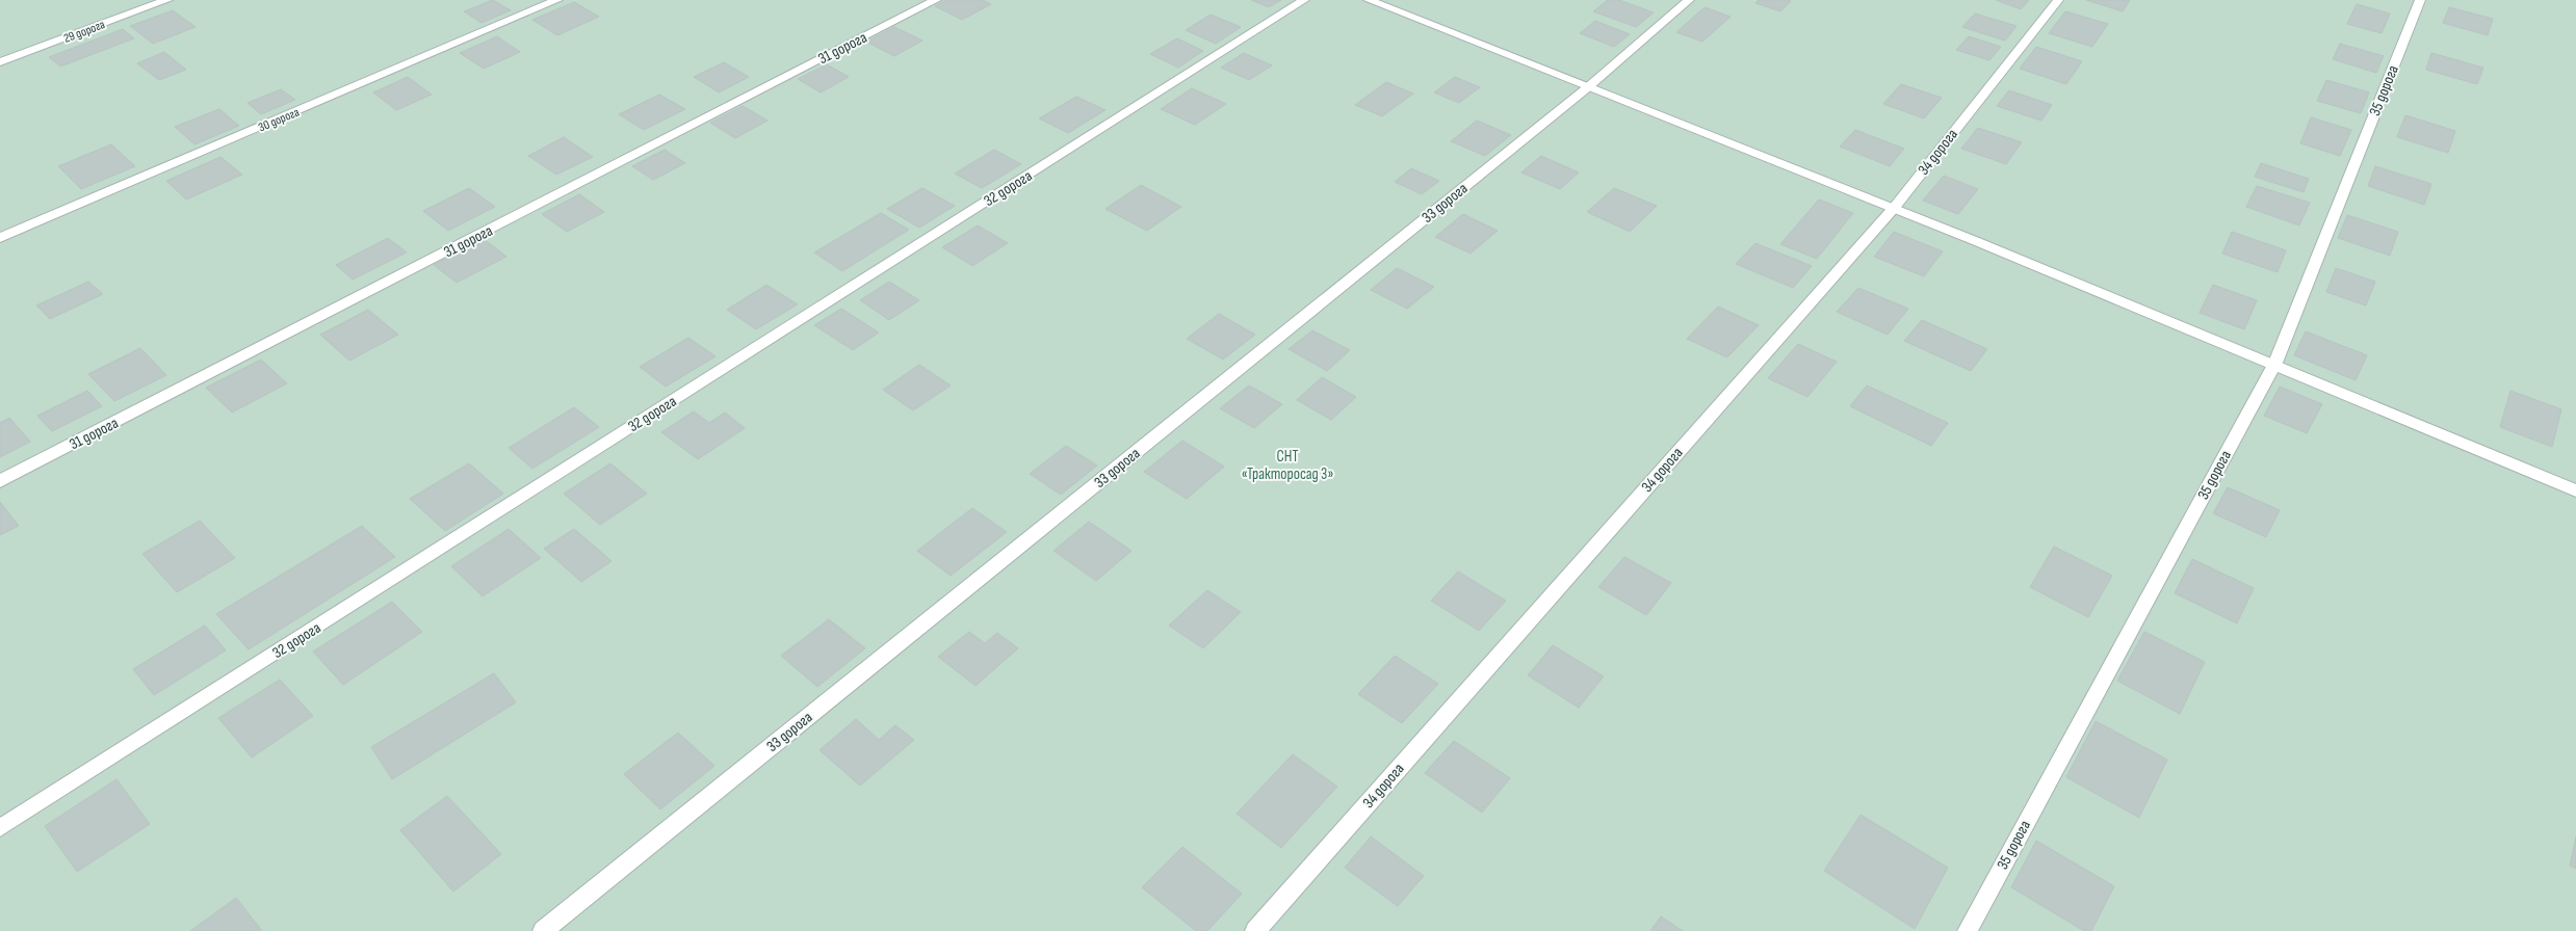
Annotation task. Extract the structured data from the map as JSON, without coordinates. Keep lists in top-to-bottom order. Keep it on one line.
{"streets":{"street":["29 дорога","31 дорога","35 дорога","30 дорога","34 дорога","32 дорога","33 дорога"]},"parks":["СНТ «Тракторосад 3»"]}
